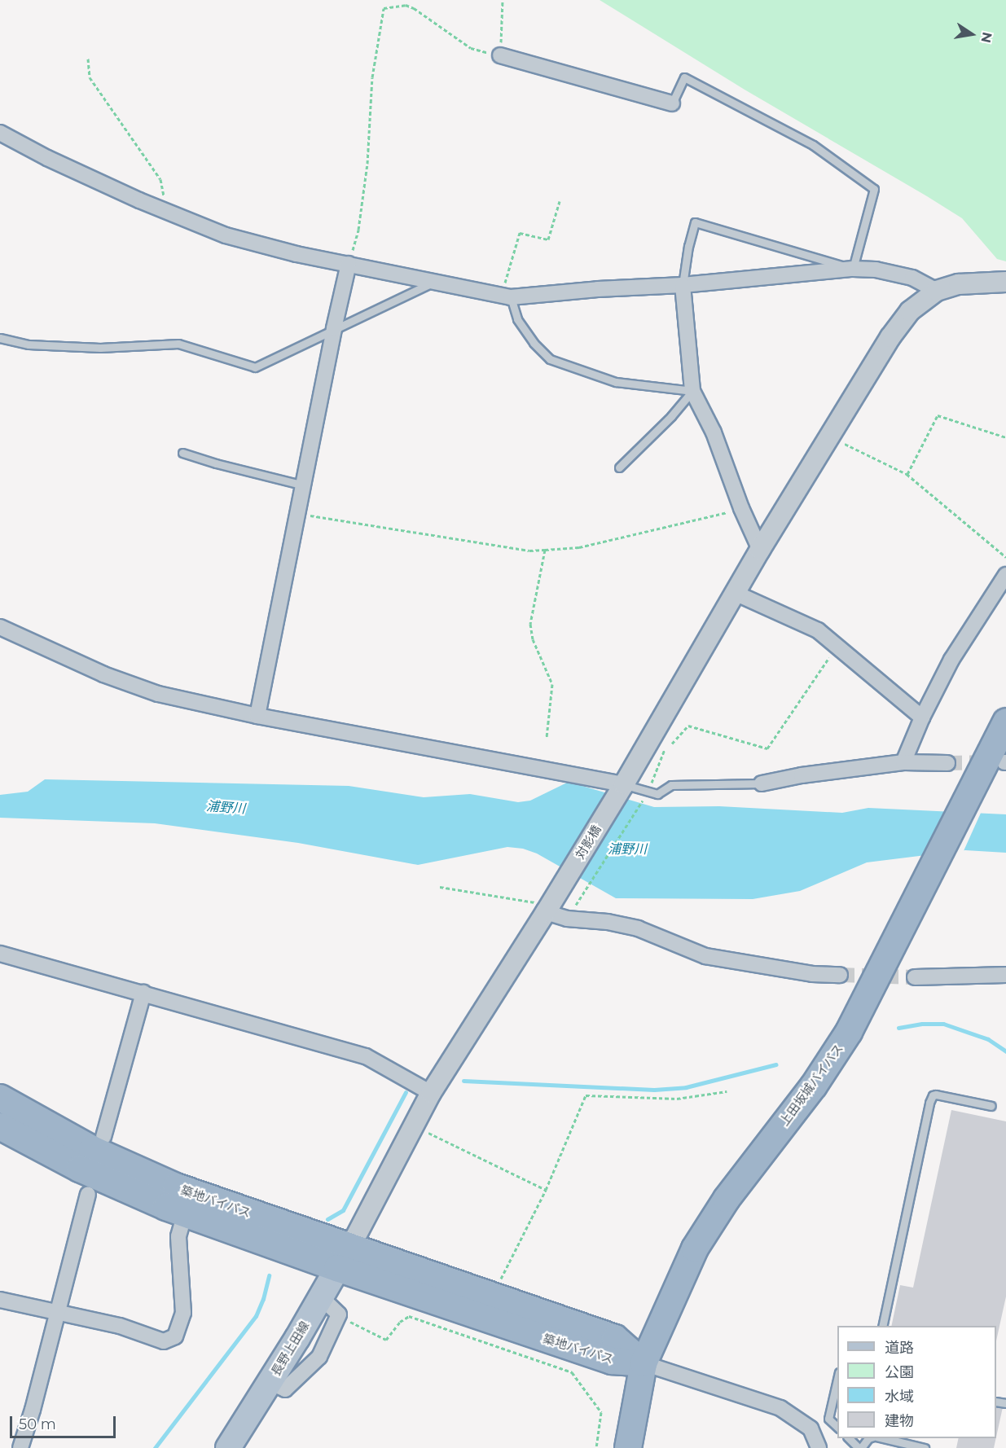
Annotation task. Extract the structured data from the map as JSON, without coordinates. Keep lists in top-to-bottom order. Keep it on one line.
{"streets":{"highway":["上田坂城バイパス","築地バイパス"],"main road":["長野上田線"],"street":["対影橋"]},"crossings":[["対影橋","築地バイパス"],["対影橋","長野上田線"],["上田坂城バイパス","築地バイパス"],["築地バイパス","長野上田線"]],"water":["浦野川"],"legend":["道路","公園","水域","建物"],"scale_bar":"50 m","north":"right"}
